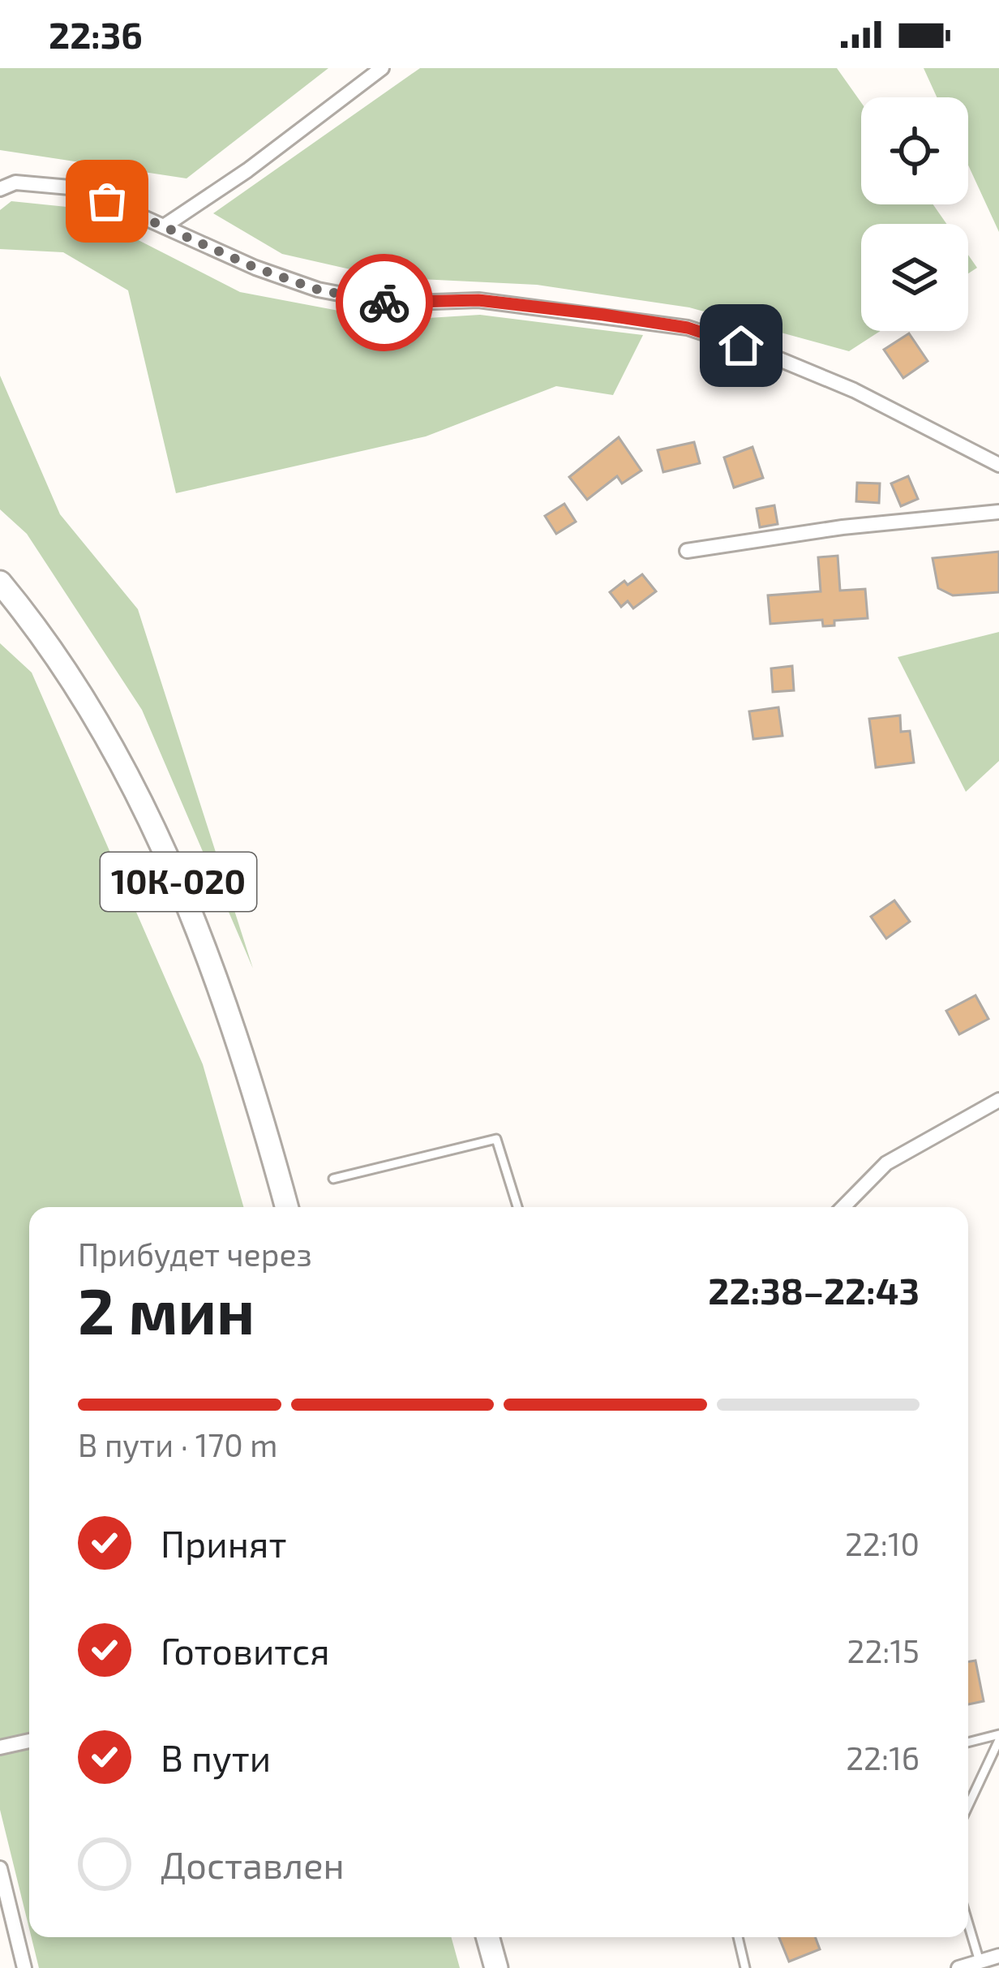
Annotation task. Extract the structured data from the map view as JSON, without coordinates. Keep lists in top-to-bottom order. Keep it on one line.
{"streets":{"main road":["10К-020"]},"page":{"status":"22:36","heading":["2 мин","Прибудет через","22:38–22:43"],"bar":"В пути · 170 m","list":[["Принят","22:10"],["Готовится","22:15"],["В пути","22:16"],"Доставлен"]}}
